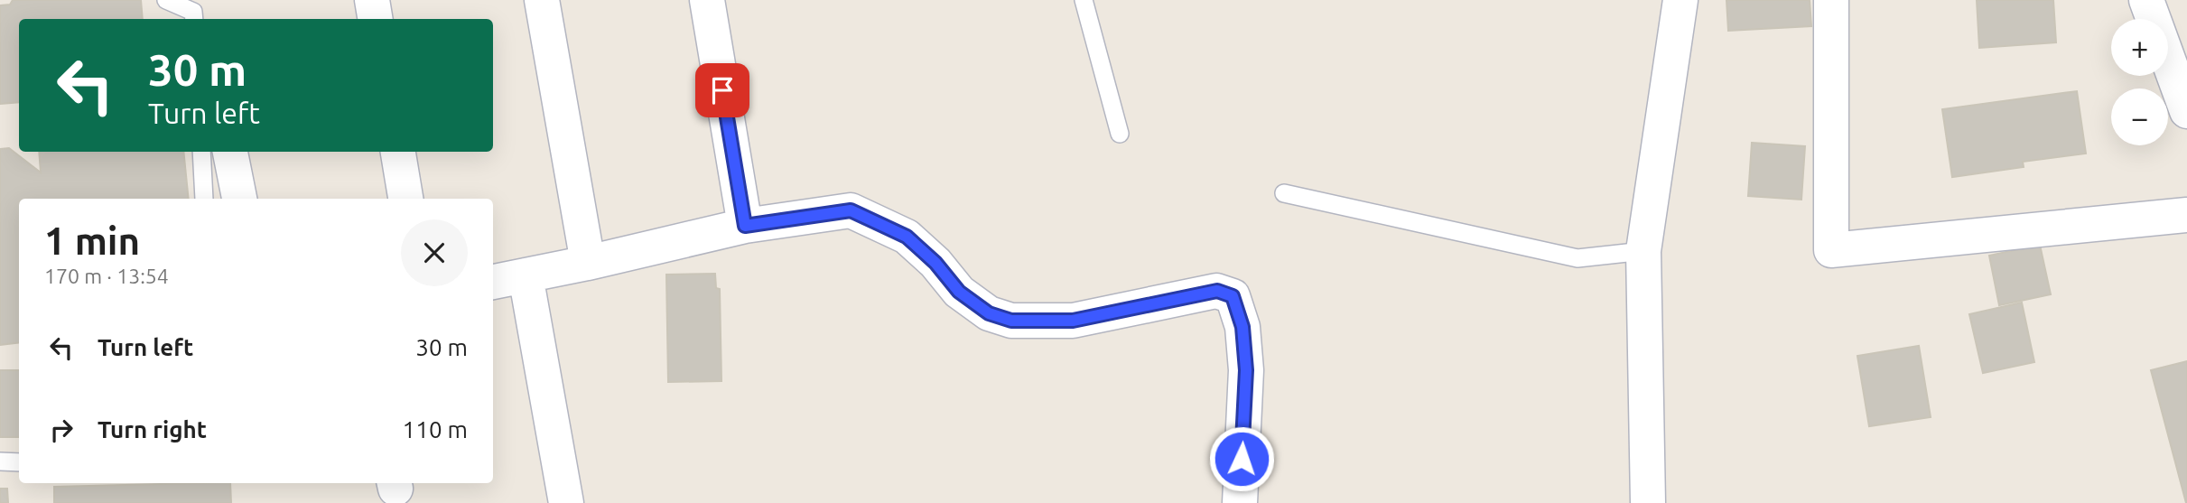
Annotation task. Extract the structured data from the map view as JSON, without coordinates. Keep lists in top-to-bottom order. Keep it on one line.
{"page":{"map_buttons":["+","−"],"turn":["30 m","Turn left"],"heading":["1 min","170 m · 13:54"],"list":[{"name":"Turn left","value":"30 m"},{"name":"Turn right","value":"110 m"}]}}
